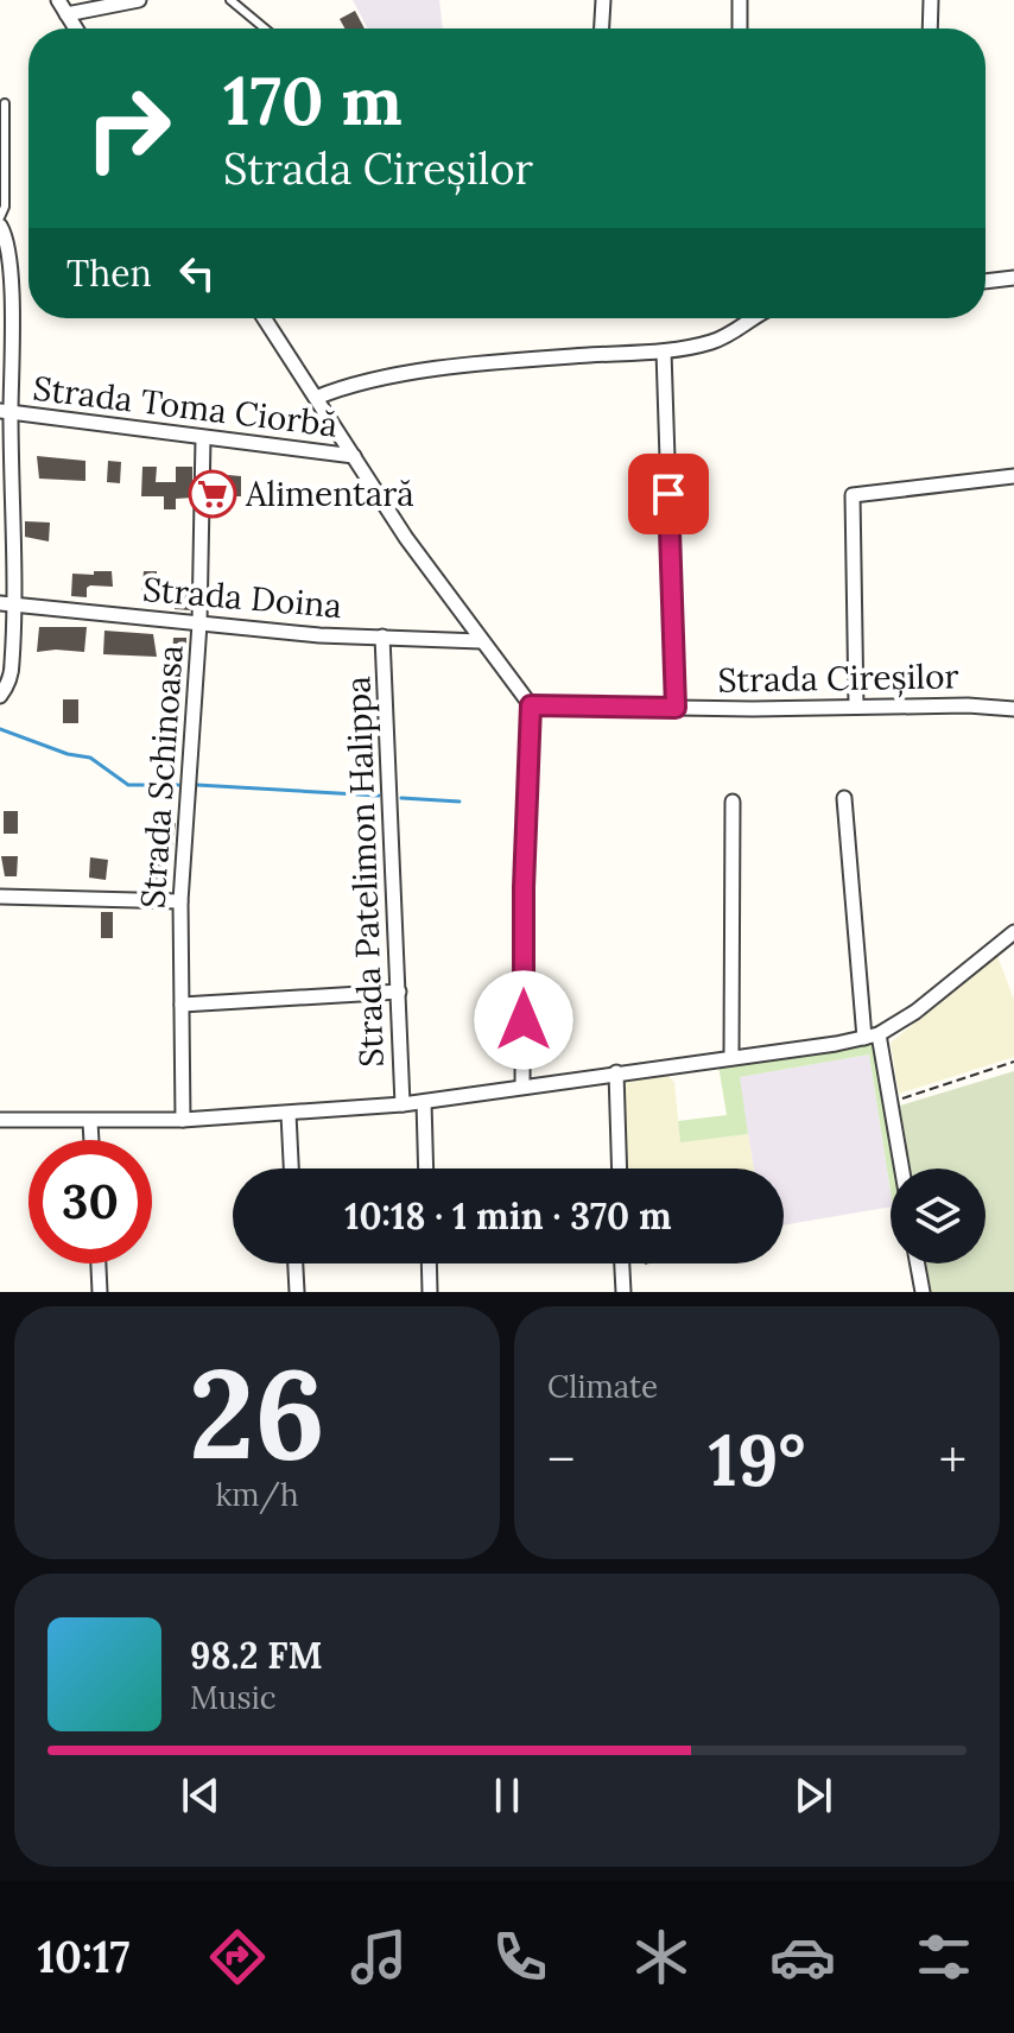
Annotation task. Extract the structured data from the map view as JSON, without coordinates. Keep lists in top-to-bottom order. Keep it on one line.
{"streets":{"street":["Strada Toma Ciorbă","Strada Doina","Strada Cireșilor","Strada Schinoasa","Strada Patelimon Halippa"]},"crossings":[["Strada Toma Ciorbă","Strada Schinoasa"],["Strada Doina","Strada Schinoasa"],["Strada Doina","Strada Patelimon Halippa"]],"places":{"supermarket":["Alimentară"]},"page":{"turn":["170 m","Strada Cireșilor"],"then":"Then","limit":"30","trip":"10:18 · 1 min · 370 m","tile":[["26","km/h"],"Climate"],"heat":["−","19°","+"],"song":["98.2 FM","Music"],"tabs":"10:17"}}
